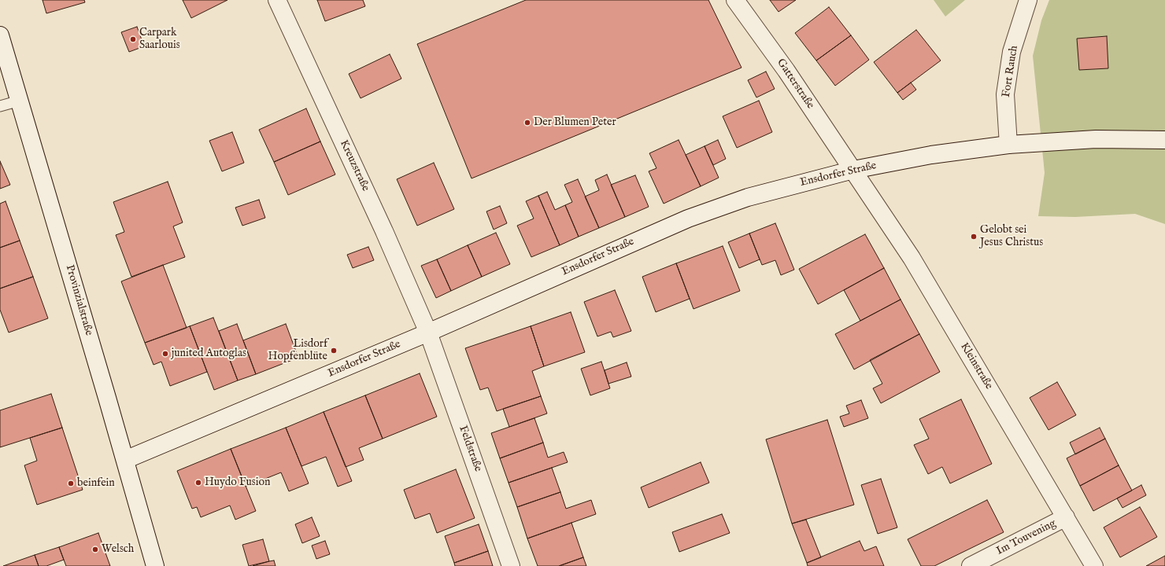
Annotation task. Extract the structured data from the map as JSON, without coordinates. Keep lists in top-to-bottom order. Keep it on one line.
{"streets":{"main road":["Fort Rauch","Gatterstraße","Kreuzstraße","Ensdorfer Straße","Provinzialstraße","Kleinstraße","Feldstraße","Im Touvening"]},"crossings":[["Fort Rauch","Ensdorfer Straße"],["Gatterstraße","Ensdorfer Straße"],["Gatterstraße","Kleinstraße"],["Kreuzstraße","Ensdorfer Straße"],["Kreuzstraße","Feldstraße"],["Ensdorfer Straße","Provinzialstraße"],["Ensdorfer Straße","Kleinstraße"],["Ensdorfer Straße","Feldstraße"],["Kleinstraße","Im Touvening"]],"places":["Carpark Saarlouis","Der Blumen Peter","Gelobt sei Jesus Christus","Lisdorf Hopfenblüte","junited Autoglas","Huydo Fusion","beinfein","Welsch"]}
